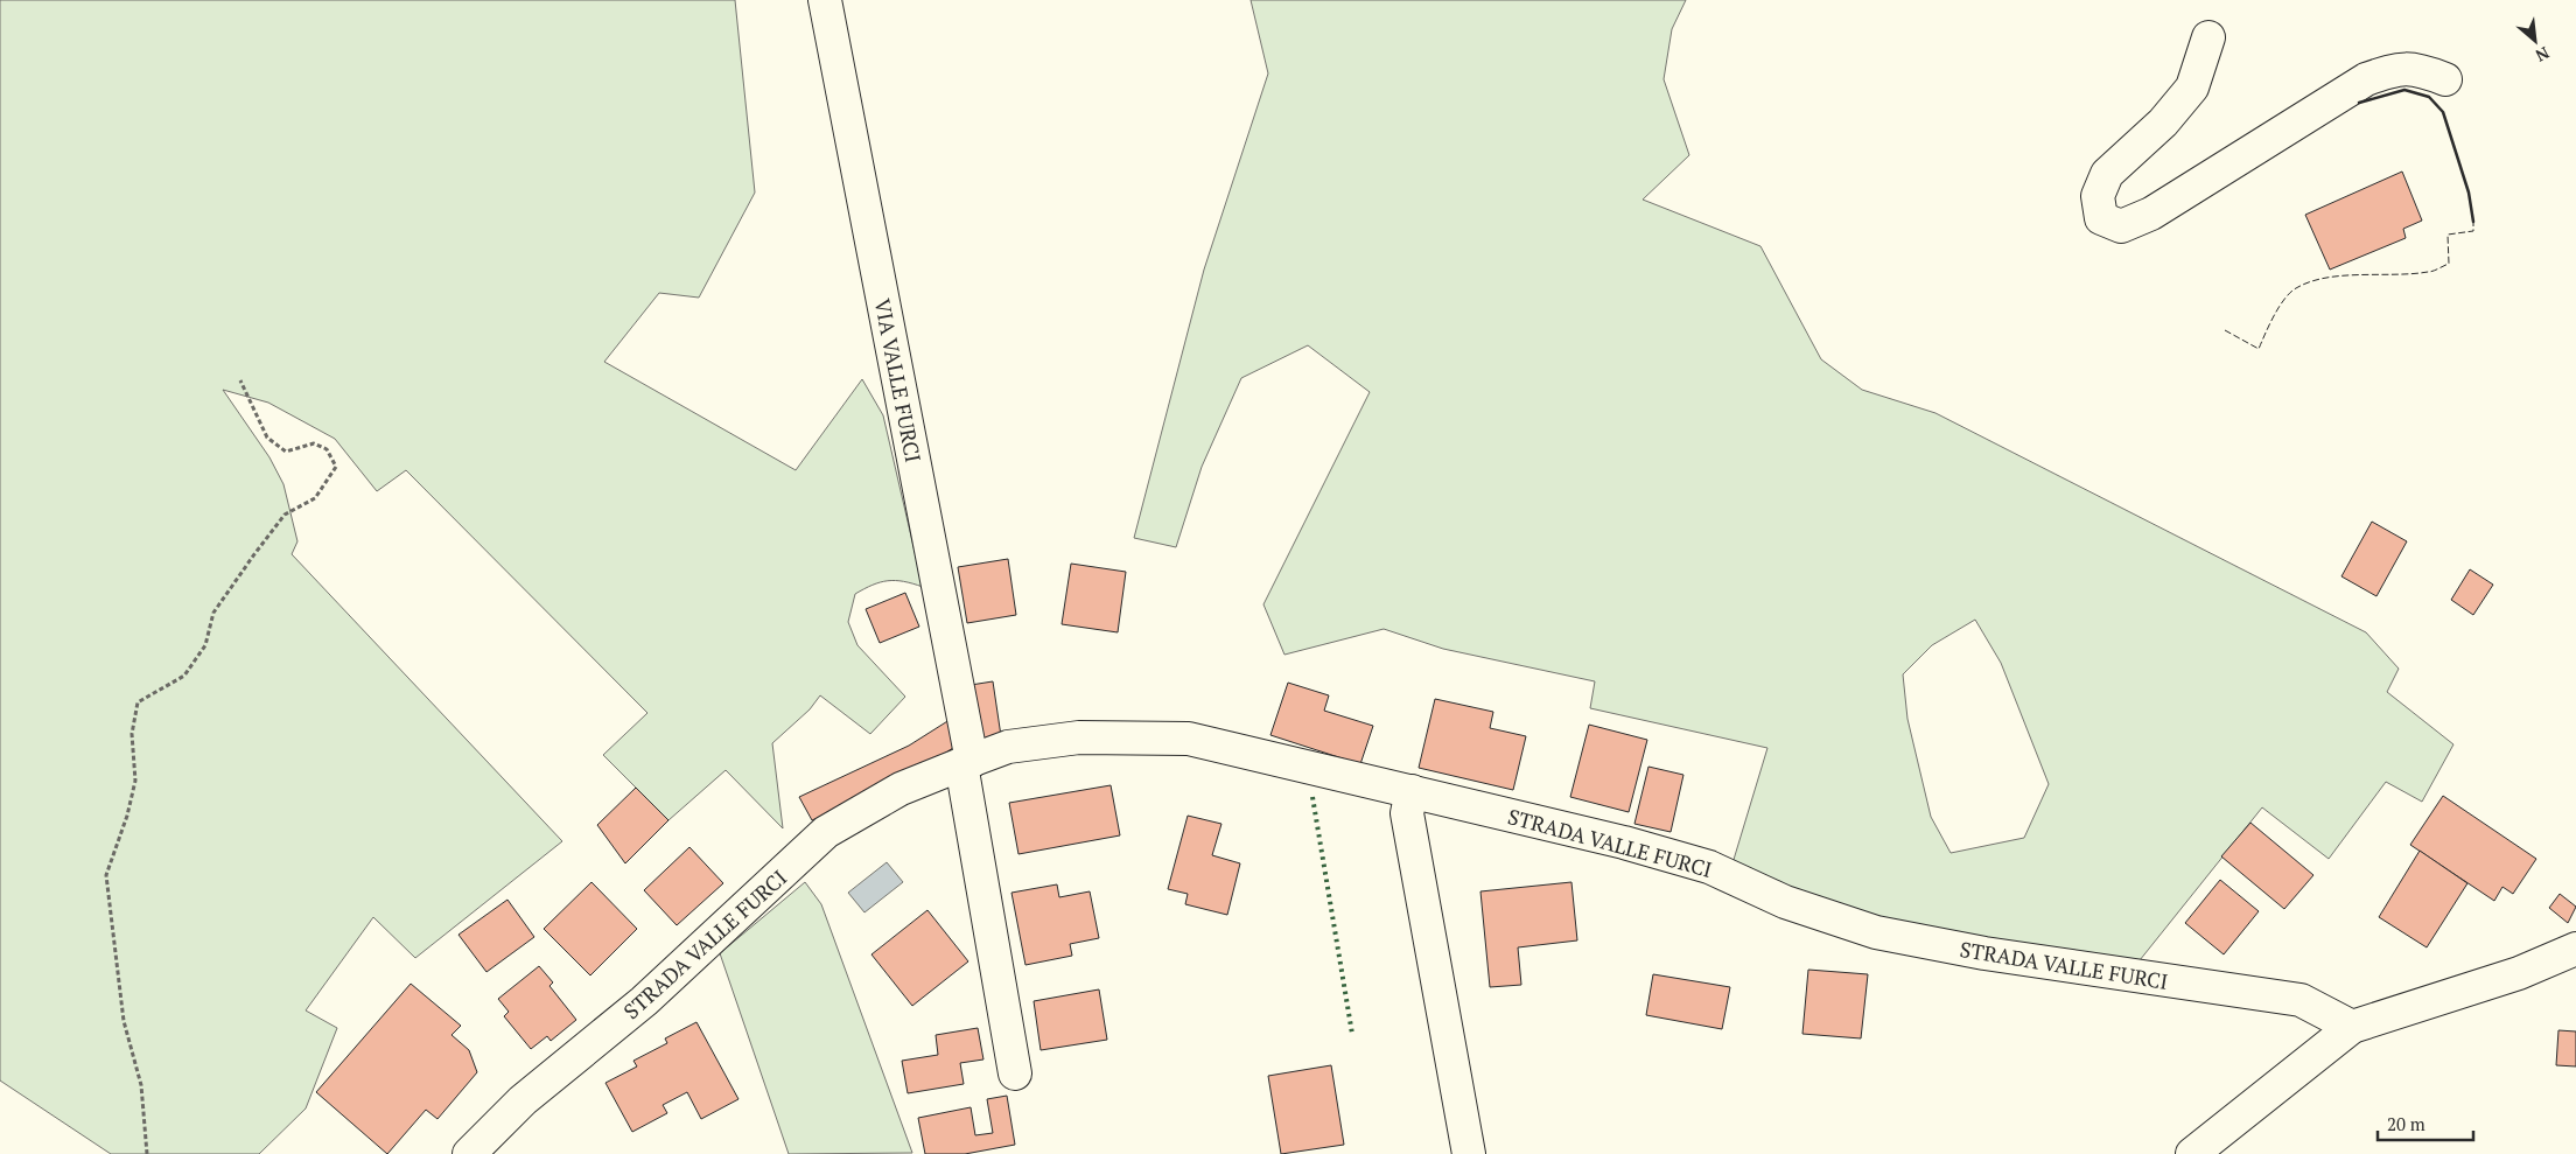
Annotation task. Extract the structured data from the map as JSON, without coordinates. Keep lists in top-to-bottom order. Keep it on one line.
{"streets":{"street":["VIA VALLE FURCI","STRADA VALLE FURCI"]},"crossings":[["VIA VALLE FURCI","STRADA VALLE FURCI"]],"scale_bar":"20 m","north":"bottom right"}
